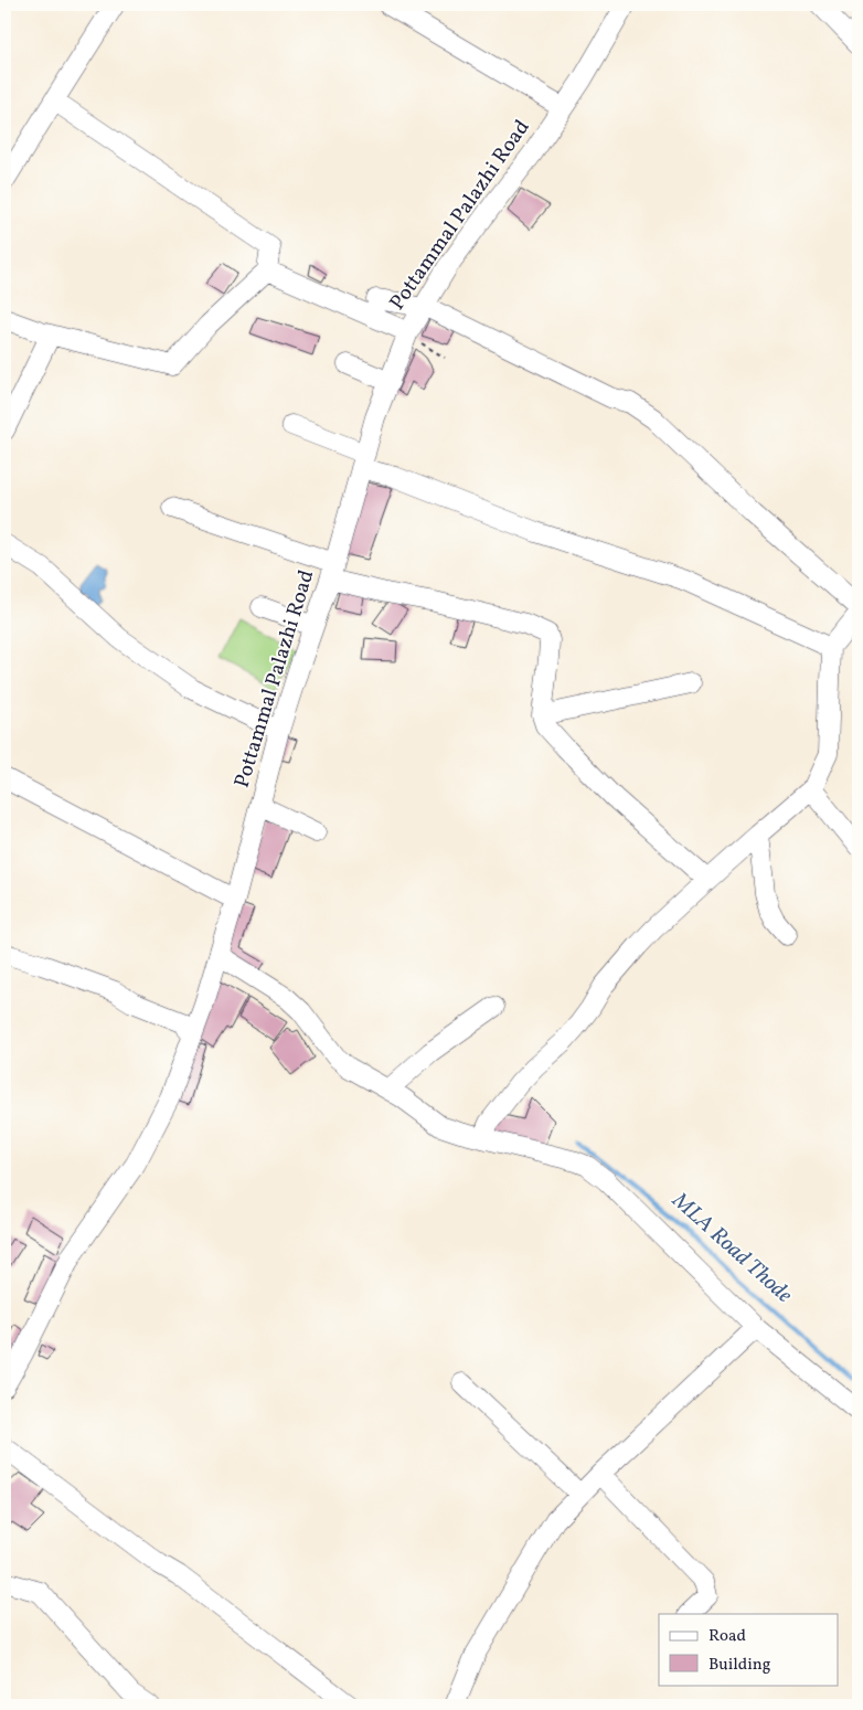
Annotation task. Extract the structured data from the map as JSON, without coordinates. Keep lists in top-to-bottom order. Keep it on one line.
{"streets":{"street":["Pottammal Palazhi Road"]},"water":["MLA Road Thode"],"legend":["Road","Building"]}
